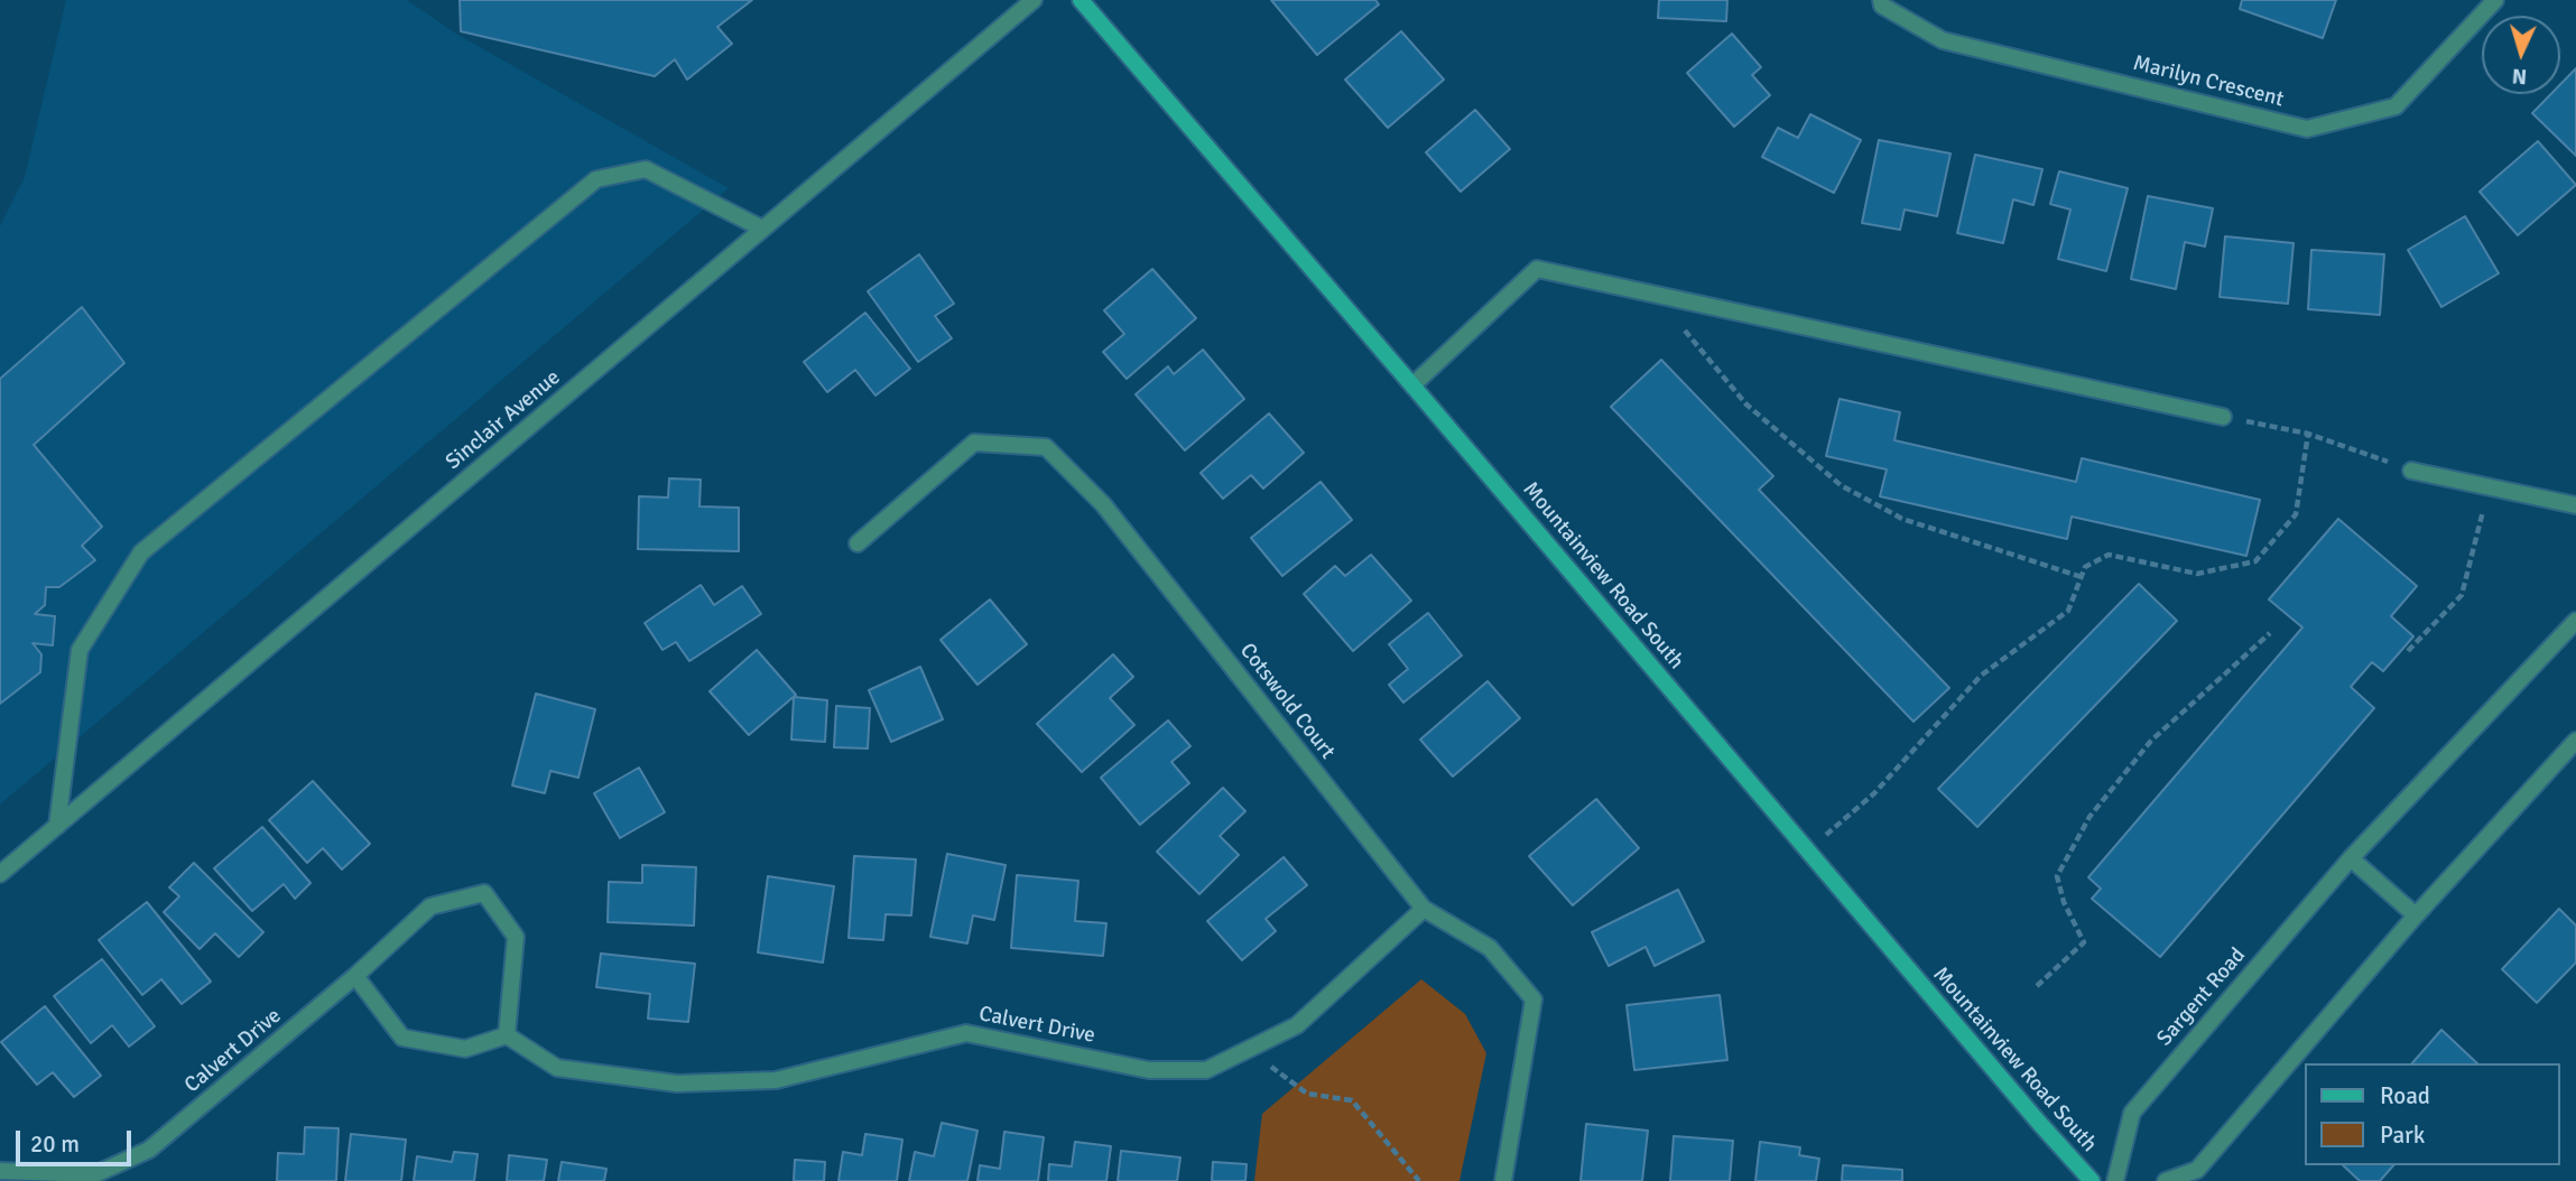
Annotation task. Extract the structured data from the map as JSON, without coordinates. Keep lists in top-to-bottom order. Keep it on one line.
{"streets":{"main road":["Mountainview Road South"],"street":["Marilyn Crescent","Sinclair Avenue","Cotswold Court","Sargent Road","Calvert Drive"]},"crossings":[["Cotswold Court","Calvert Drive"]],"legend":["Road","Park"],"scale_bar":"20 m","north":"bottom"}
